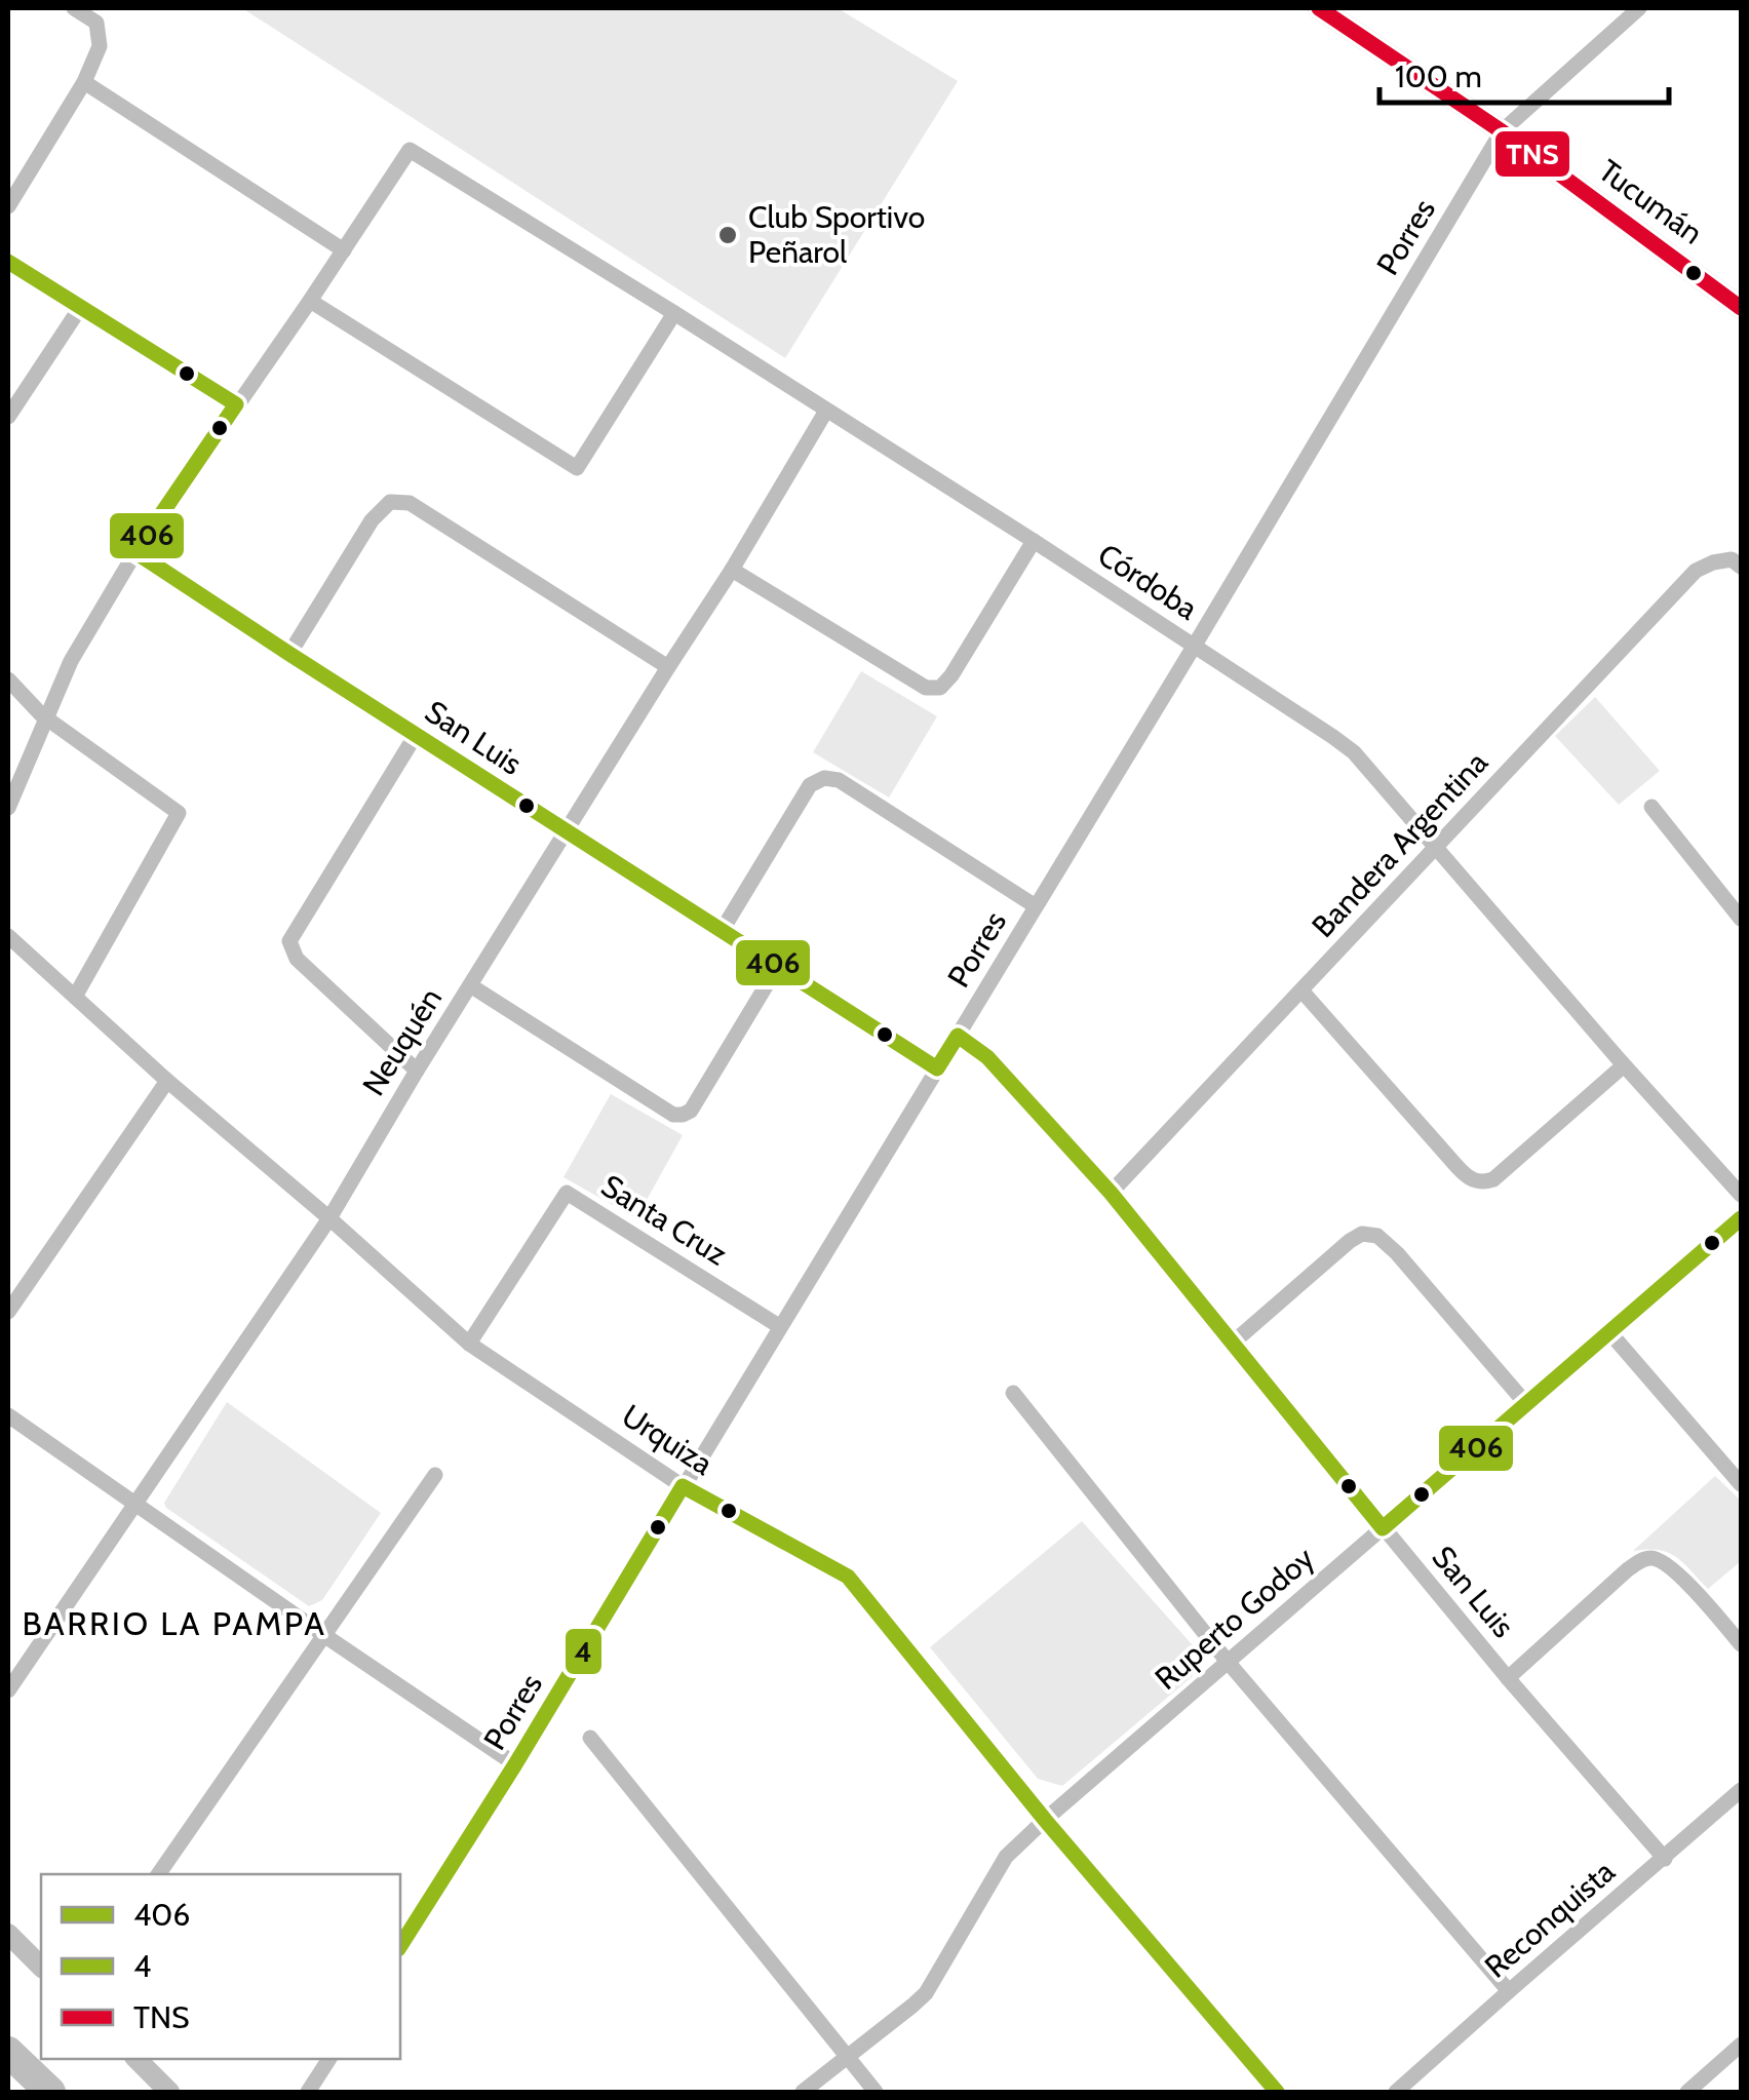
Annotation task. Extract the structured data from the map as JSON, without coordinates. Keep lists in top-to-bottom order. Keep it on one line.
{"streets":{"main road":["Tucumán"],"street":["Porres","Córdoba","San Luis","Bandera Argentina","Neuquén","Santa Cruz","Urquiza","Ruperto Godoy","Reconquista"]},"crossings":[["Tucumán","Porres"],["Porres","Córdoba"],["Porres","San Luis"],["Porres","Santa Cruz"],["Porres","Urquiza"],["Córdoba","Bandera Argentina"],["Córdoba","Neuquén"],["San Luis","Bandera Argentina"],["San Luis","Neuquén"],["San Luis","Ruperto Godoy"],["San Luis","Reconquista"],["Neuquén","Urquiza"],["Santa Cruz","Urquiza"],["Urquiza","Ruperto Godoy"]],"districts":["BARRIO LA PAMPA"],"places":["Club Sportivo Peñarol"],"lines":["transit line TNS","transit line 406","transit line 4"],"legend":["406","4","TNS"],"scale_bar":"100 m"}
